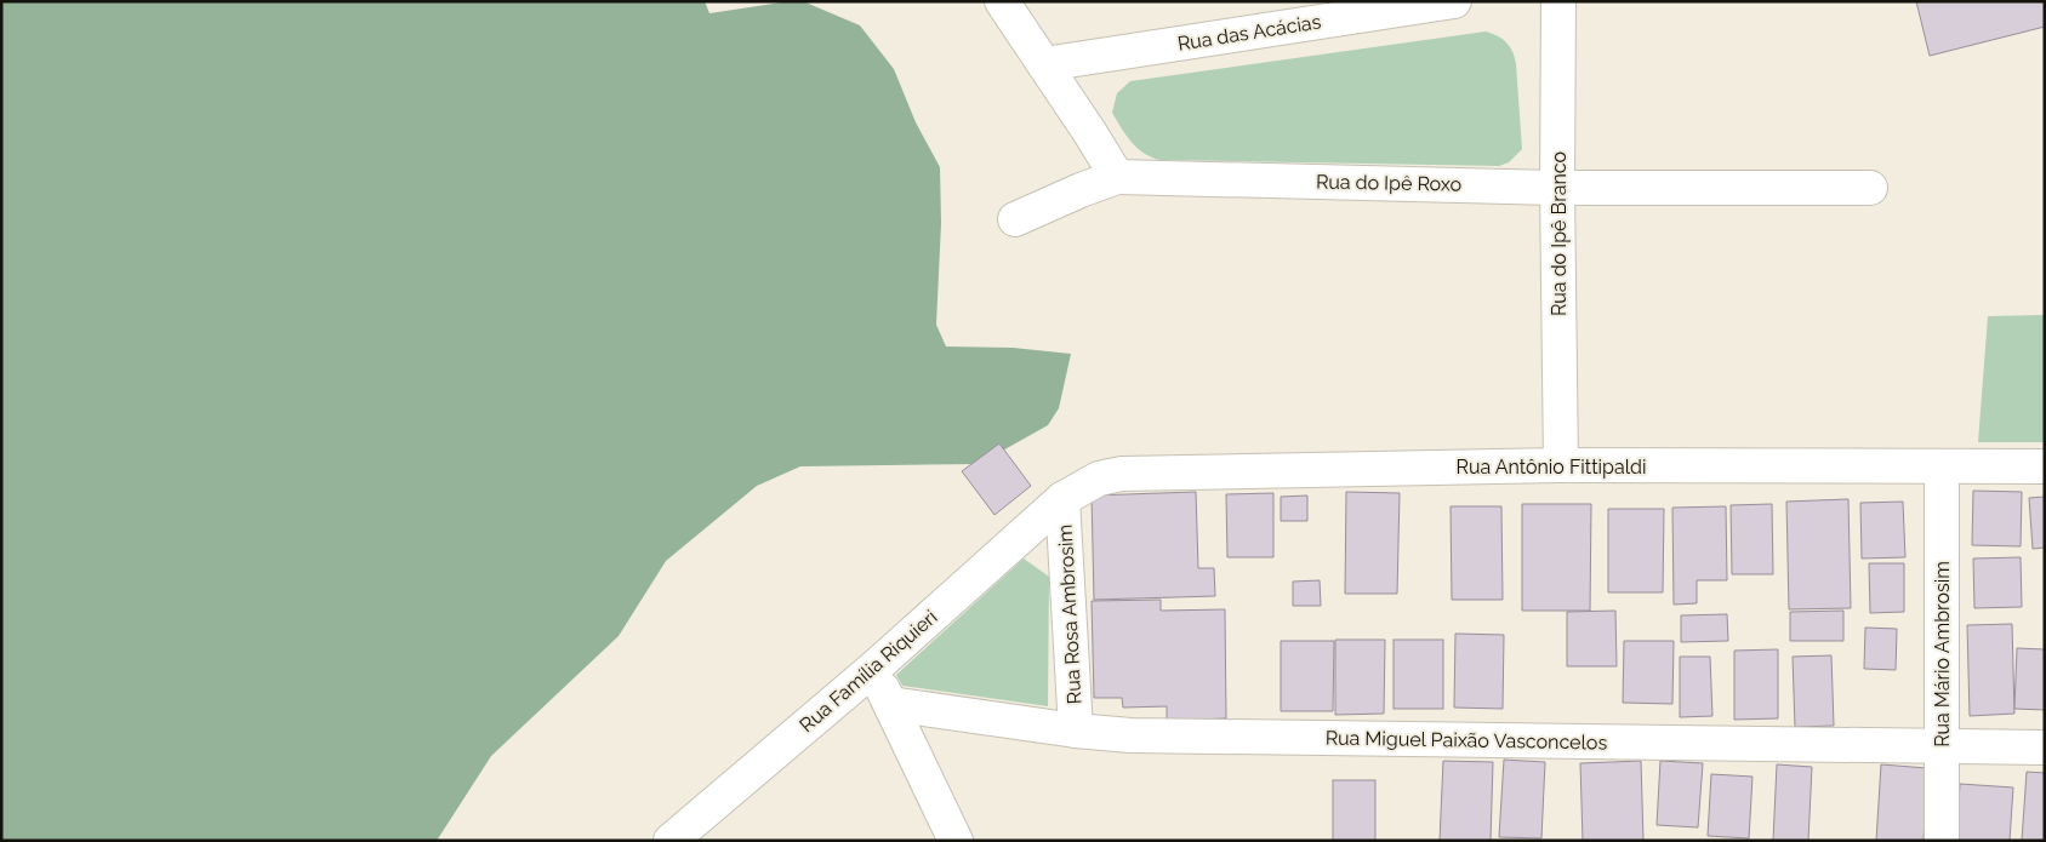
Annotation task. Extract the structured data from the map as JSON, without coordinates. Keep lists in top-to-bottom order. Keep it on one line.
{"streets":{"street":["Rua das Acácias","Rua do Ipê Roxo","Rua do Ipê Branco","Rua Antônio Fittipaldi","Rua Rosa Ambrosim","Rua Mário Ambrosim","Rua Família Riquieri","Rua Miguel Paixão Vasconcelos"]},"crossings":[["Rua do Ipê Roxo","Rua do Ipê Branco"],["Rua do Ipê Branco","Rua Antônio Fittipaldi"],["Rua Antônio Fittipaldi","Rua Rosa Ambrosim"],["Rua Antônio Fittipaldi","Rua Mário Ambrosim"],["Rua Antônio Fittipaldi","Rua Família Riquieri"],["Rua Rosa Ambrosim","Rua Família Riquieri"],["Rua Rosa Ambrosim","Rua Miguel Paixão Vasconcelos"],["Rua Mário Ambrosim","Rua Miguel Paixão Vasconcelos"]]}
